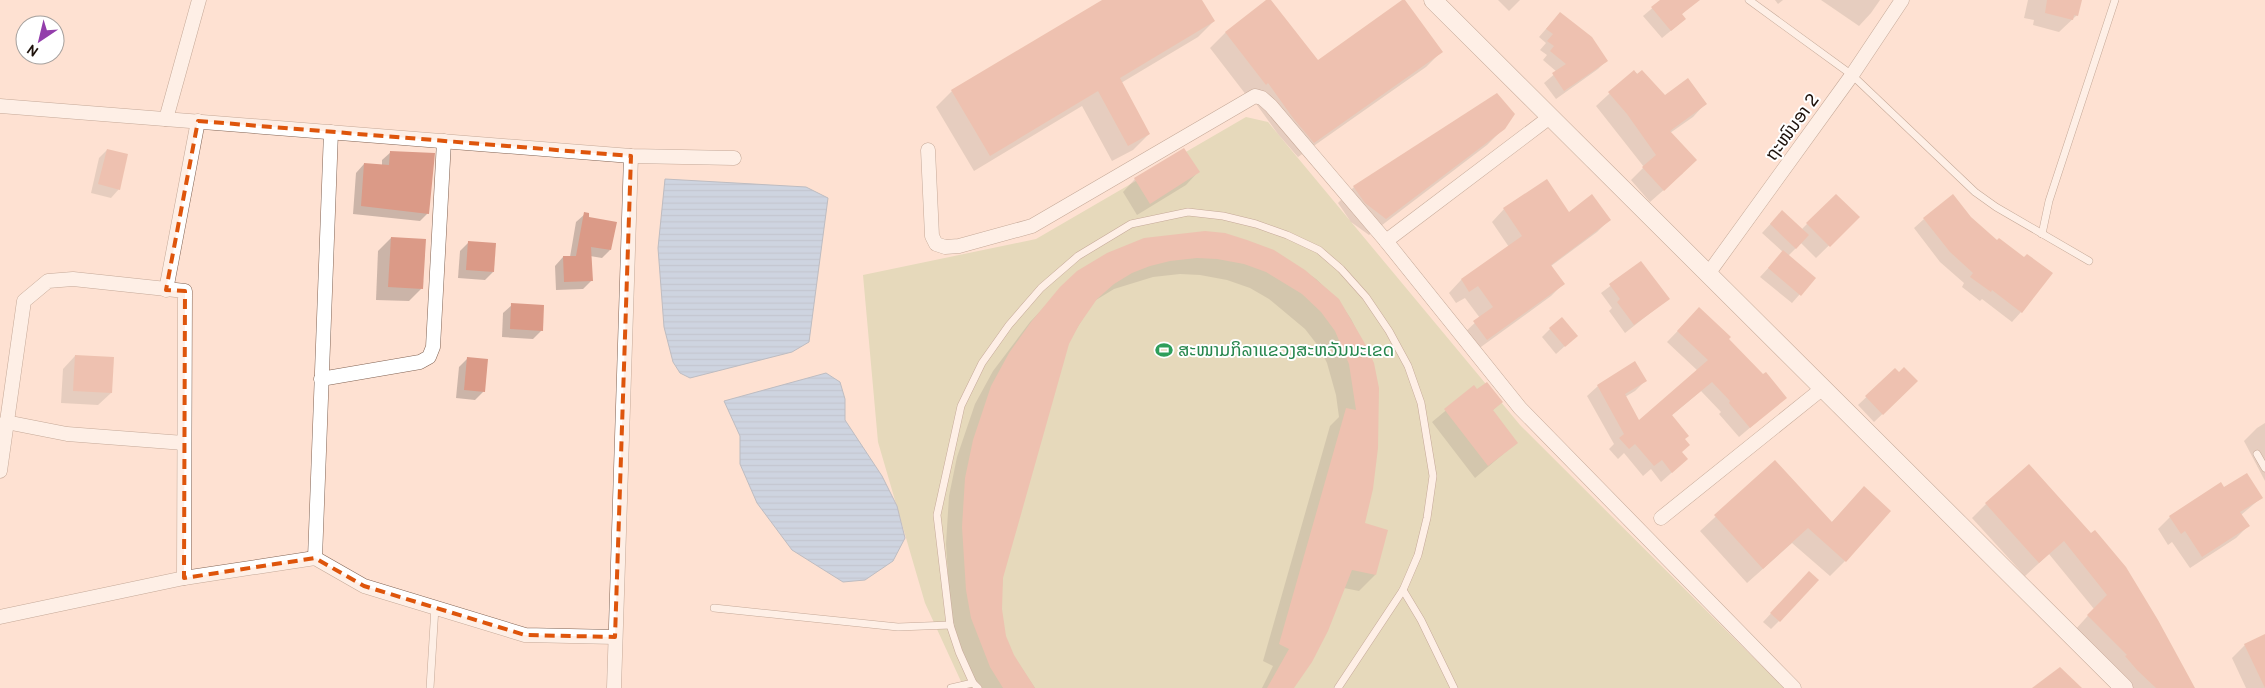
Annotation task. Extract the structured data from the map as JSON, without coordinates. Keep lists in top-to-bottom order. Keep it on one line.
{"streets":{"street":["ຖະໜົນອາ 2"]},"places":{"sports":["ສະໜາມກິລາແຂວງສະຫວັນນະເຂດ"]},"north":"bottom left"}
